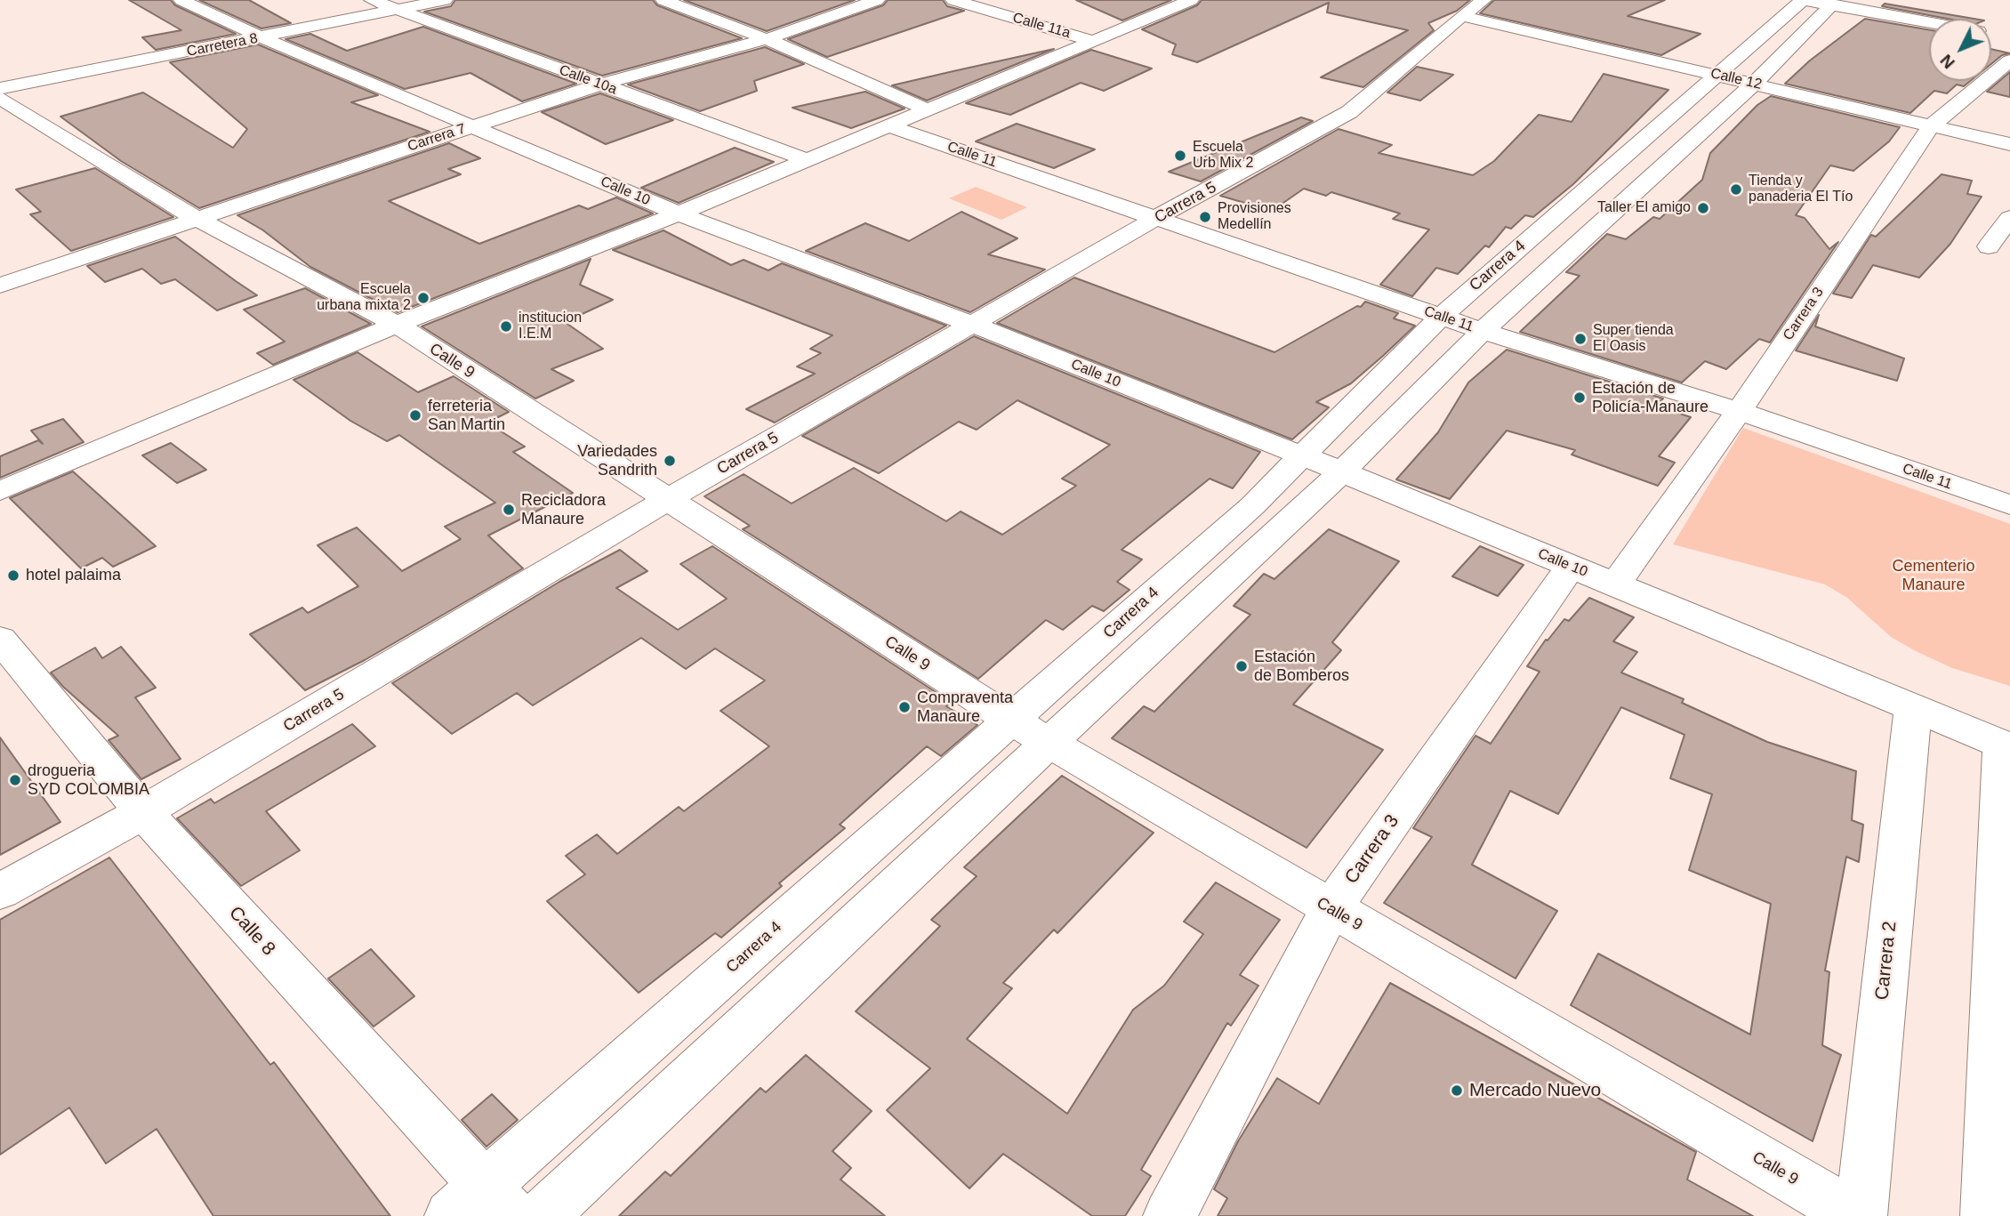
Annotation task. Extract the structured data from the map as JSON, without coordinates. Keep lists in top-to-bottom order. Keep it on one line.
{"streets":{"street":["Calle 11a","Carretera 8","Calle 12","Calle 10a","Carrera 7","Calle 11","Calle 10","Carrera 5","Carrera 4","Carrera 3","Calle 9","Calle 8","Carrera 2"]},"crossings":[["Carretera 8","Calle 10a"],["Carretera 8","Calle 10"],["Calle 12","Carrera 5"],["Calle 12","Carrera 4"],["Calle 12","Carrera 3"],["Calle 10a","Carrera 7"],["Carrera 7","Calle 10"],["Carrera 7","Calle 9"],["Calle 11","Carrera 5"],["Calle 11","Carrera 4"],["Calle 11","Carrera 3"],["Calle 10","Carrera 5"],["Calle 10","Carrera 4"],["Calle 10","Carrera 3"],["Calle 10","Carrera 2"],["Carrera 5","Calle 9"],["Carrera 5","Calle 8"],["Carrera 4","Calle 9"],["Carrera 4","Calle 8"],["Carrera 3","Calle 9"],["Calle 9","Carrera 2"]],"parks":["Cementerio Manaure"],"places":["Escuela Urb Mix 2","Tienda y panaderia El Tío","Taller El amigo","Provisiones Medellín","Escuela urbana mixta 2","institucion I.E.M","Super tienda El Oasis","Estación de Policía-Manaure","ferreteria San Martin","Variedades Sandrith","Recicladora Manaure","hotel palaima","Estación de Bomberos","Compraventa Manaure","drogueria SYD COLOMBIA","Mercado Nuevo"],"north":"bottom left"}
